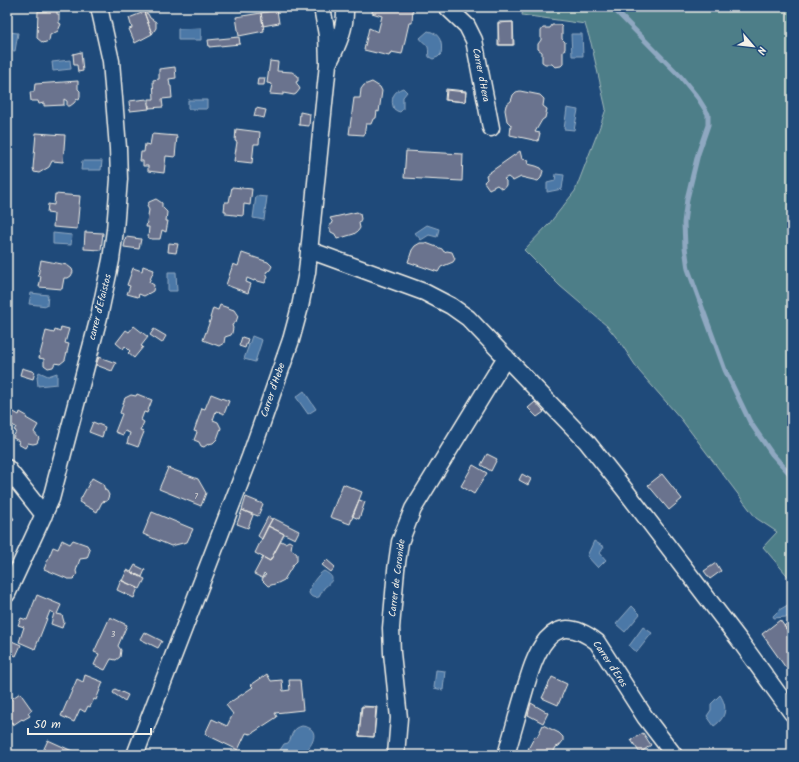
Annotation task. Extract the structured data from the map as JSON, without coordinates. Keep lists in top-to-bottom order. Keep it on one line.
{"streets":{"street":["Carrer d'Hera","carrer d'Efaistos","Carrer d'Hebe","Carrer de Coronide","Carrer d'Eros"]},"house_numbers":["7","3"],"scale_bar":"50 m","north":"bottom right"}
